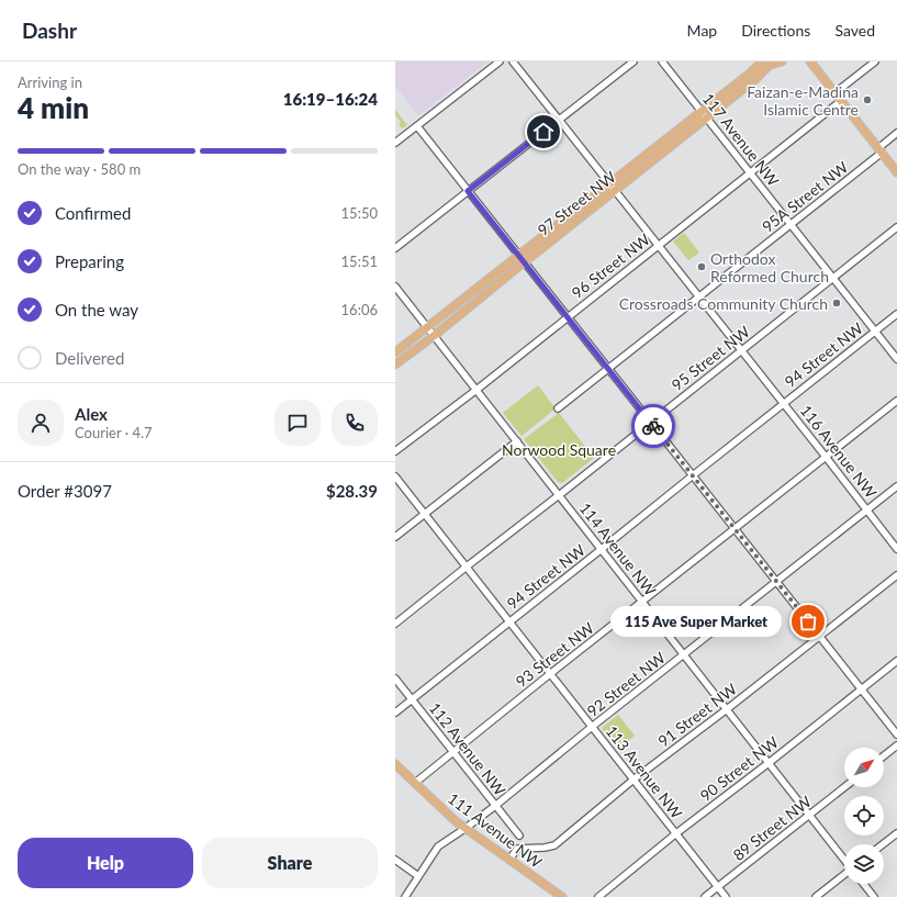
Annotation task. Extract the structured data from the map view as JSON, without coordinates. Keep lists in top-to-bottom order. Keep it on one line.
{"streets":{"main road":["97 Street NW","111 Avenue NW"],"street":["117 Avenue NW","95A Street NW","96 Street NW","94 Street NW","95 Street NW","116 Avenue NW","114 Avenue NW","93 Street NW","92 Street NW","91 Street NW","112 Avenue NW","90 Street NW","113 Avenue NW","89 Street NW"]},"crossings":[["117 Avenue NW","95A Street NW"],["117 Avenue NW","97 Street NW"],["117 Avenue NW","96 Street NW"],["117 Avenue NW","94 Street NW"],["117 Avenue NW","95 Street NW"],["95A Street NW","116 Avenue NW"],["97 Street NW","116 Avenue NW"],["97 Street NW","114 Avenue NW"],["96 Street NW","116 Avenue NW"],["96 Street NW","114 Avenue NW"],["94 Street NW","116 Avenue NW"],["94 Street NW","114 Avenue NW"],["94 Street NW","112 Avenue NW"],["94 Street NW","113 Avenue NW"],["95 Street NW","116 Avenue NW"],["95 Street NW","114 Avenue NW"],["95 Street NW","113 Avenue NW"],["116 Avenue NW","93 Street NW"],["116 Avenue NW","92 Street NW"],["114 Avenue NW","93 Street NW"],["114 Avenue NW","92 Street NW"],["114 Avenue NW","91 Street NW"],["114 Avenue NW","90 Street NW"],["114 Avenue NW","89 Street NW"],["93 Street NW","112 Avenue NW"],["93 Street NW","113 Avenue NW"],["93 Street NW","111 Avenue NW"],["92 Street NW","112 Avenue NW"],["92 Street NW","113 Avenue NW"],["92 Street NW","111 Avenue NW"],["91 Street NW","113 Avenue NW"],["91 Street NW","111 Avenue NW"],["90 Street NW","113 Avenue NW"],["113 Avenue NW","89 Street NW"]],"parks":["Norwood Square"],"places":["Faizan-e-Madina Islamic Centre","Orthodox Reformed Church","Crossroads Community Church","115 Ave Super Market"],"north":"top right","page":{"header":"Dashr","nav":["Map","Directions","Saved"],"heading":["4 min","Arriving in","16:19–16:24"],"panel":["Alex","Courier · 4.7","Order #3097","$28.39"],"bar":"On the way · 580 m","list":[["Confirmed","15:50"],["Preparing","15:51"],["On the way","16:06"],"Delivered"],"bubble":"115 Ave Super Market","buttons":["Help","Share"]}}
